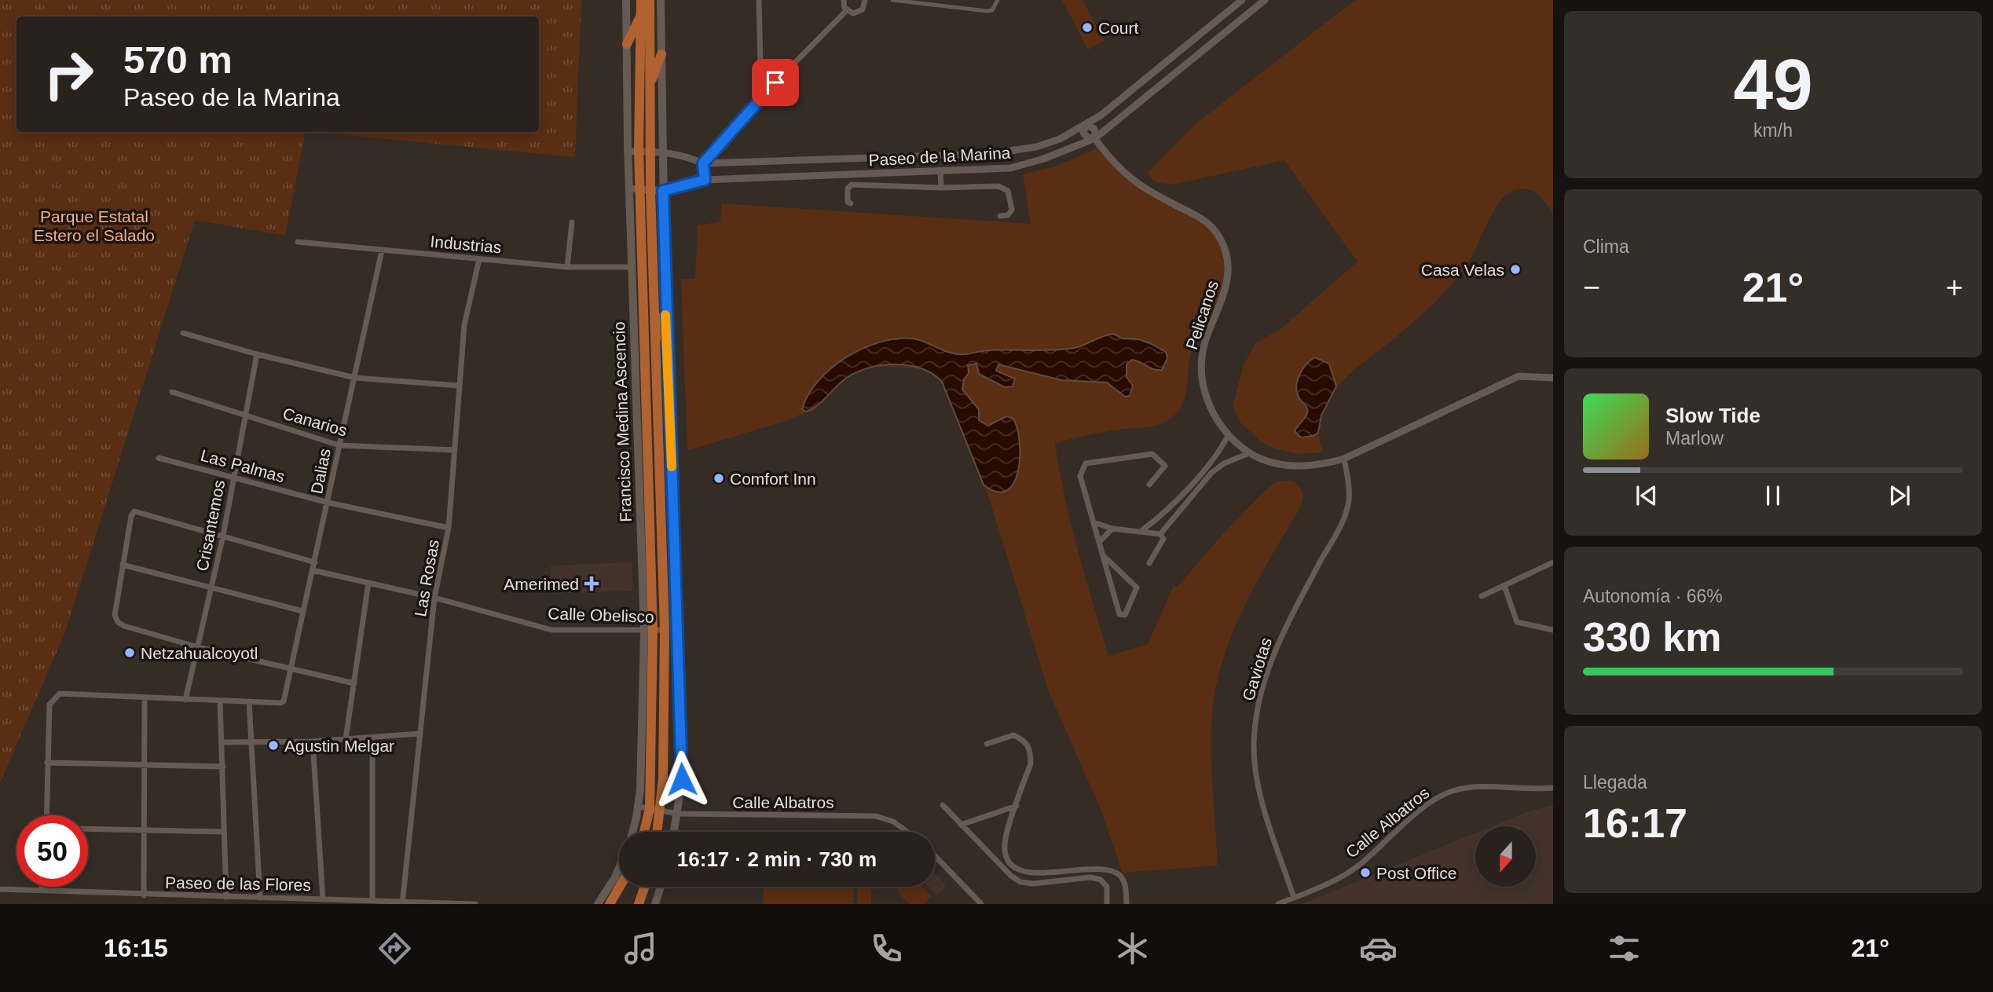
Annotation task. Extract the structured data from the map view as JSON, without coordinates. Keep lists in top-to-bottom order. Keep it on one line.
{"streets":{"highway":["Francisco Medina Ascencio"],"street":["Paseo de la Marina","Industrias","Pelicanos","Canarios","Las Palmas","Dalias","Crisantemos","Las Rosas","Calle Obelisco","Gaviotas","Calle Albatros","Paseo de las Flores"]},"crossings":[["Paseo de la Marina","Pelicanos"],["Paseo de la Marina","Francisco Medina Ascencio"],["Industrias","Francisco Medina Ascencio"],["Industrias","Dalias"],["Industrias","Las Rosas"],["Pelicanos","Gaviotas"],["Canarios","Dalias"],["Canarios","Crisantemos"],["Canarios","Las Rosas"],["Francisco Medina Ascencio","Calle Obelisco"],["Francisco Medina Ascencio","Calle Albatros"],["Las Palmas","Dalias"],["Las Palmas","Crisantemos"],["Las Palmas","Las Rosas"],["Dalias","Calle Obelisco"],["Las Rosas","Calle Obelisco"],["Las Rosas","Paseo de las Flores"],["Gaviotas","Calle Albatros"]],"parks":["Parque Estatal Estero el Salado"],"places":{"other":["Court","Casa Velas","Comfort Inn","Netzahualcoyotl","Agustin Melgar","Post Office"],"health":["Amerimed"]},"north":"bottom","page":{"tile":[["49","km/h"],"Clima",["Autonomía · 66%","330 km"],["Llegada","16:17"]],"turn":["570 m","Paseo de la Marina"],"heat":["−","21°","+"],"song":["Slow Tide","Marlow"],"limit":"50","trip":"16:17 · 2 min · 730 m","tabs":["16:15","21°"]}}
